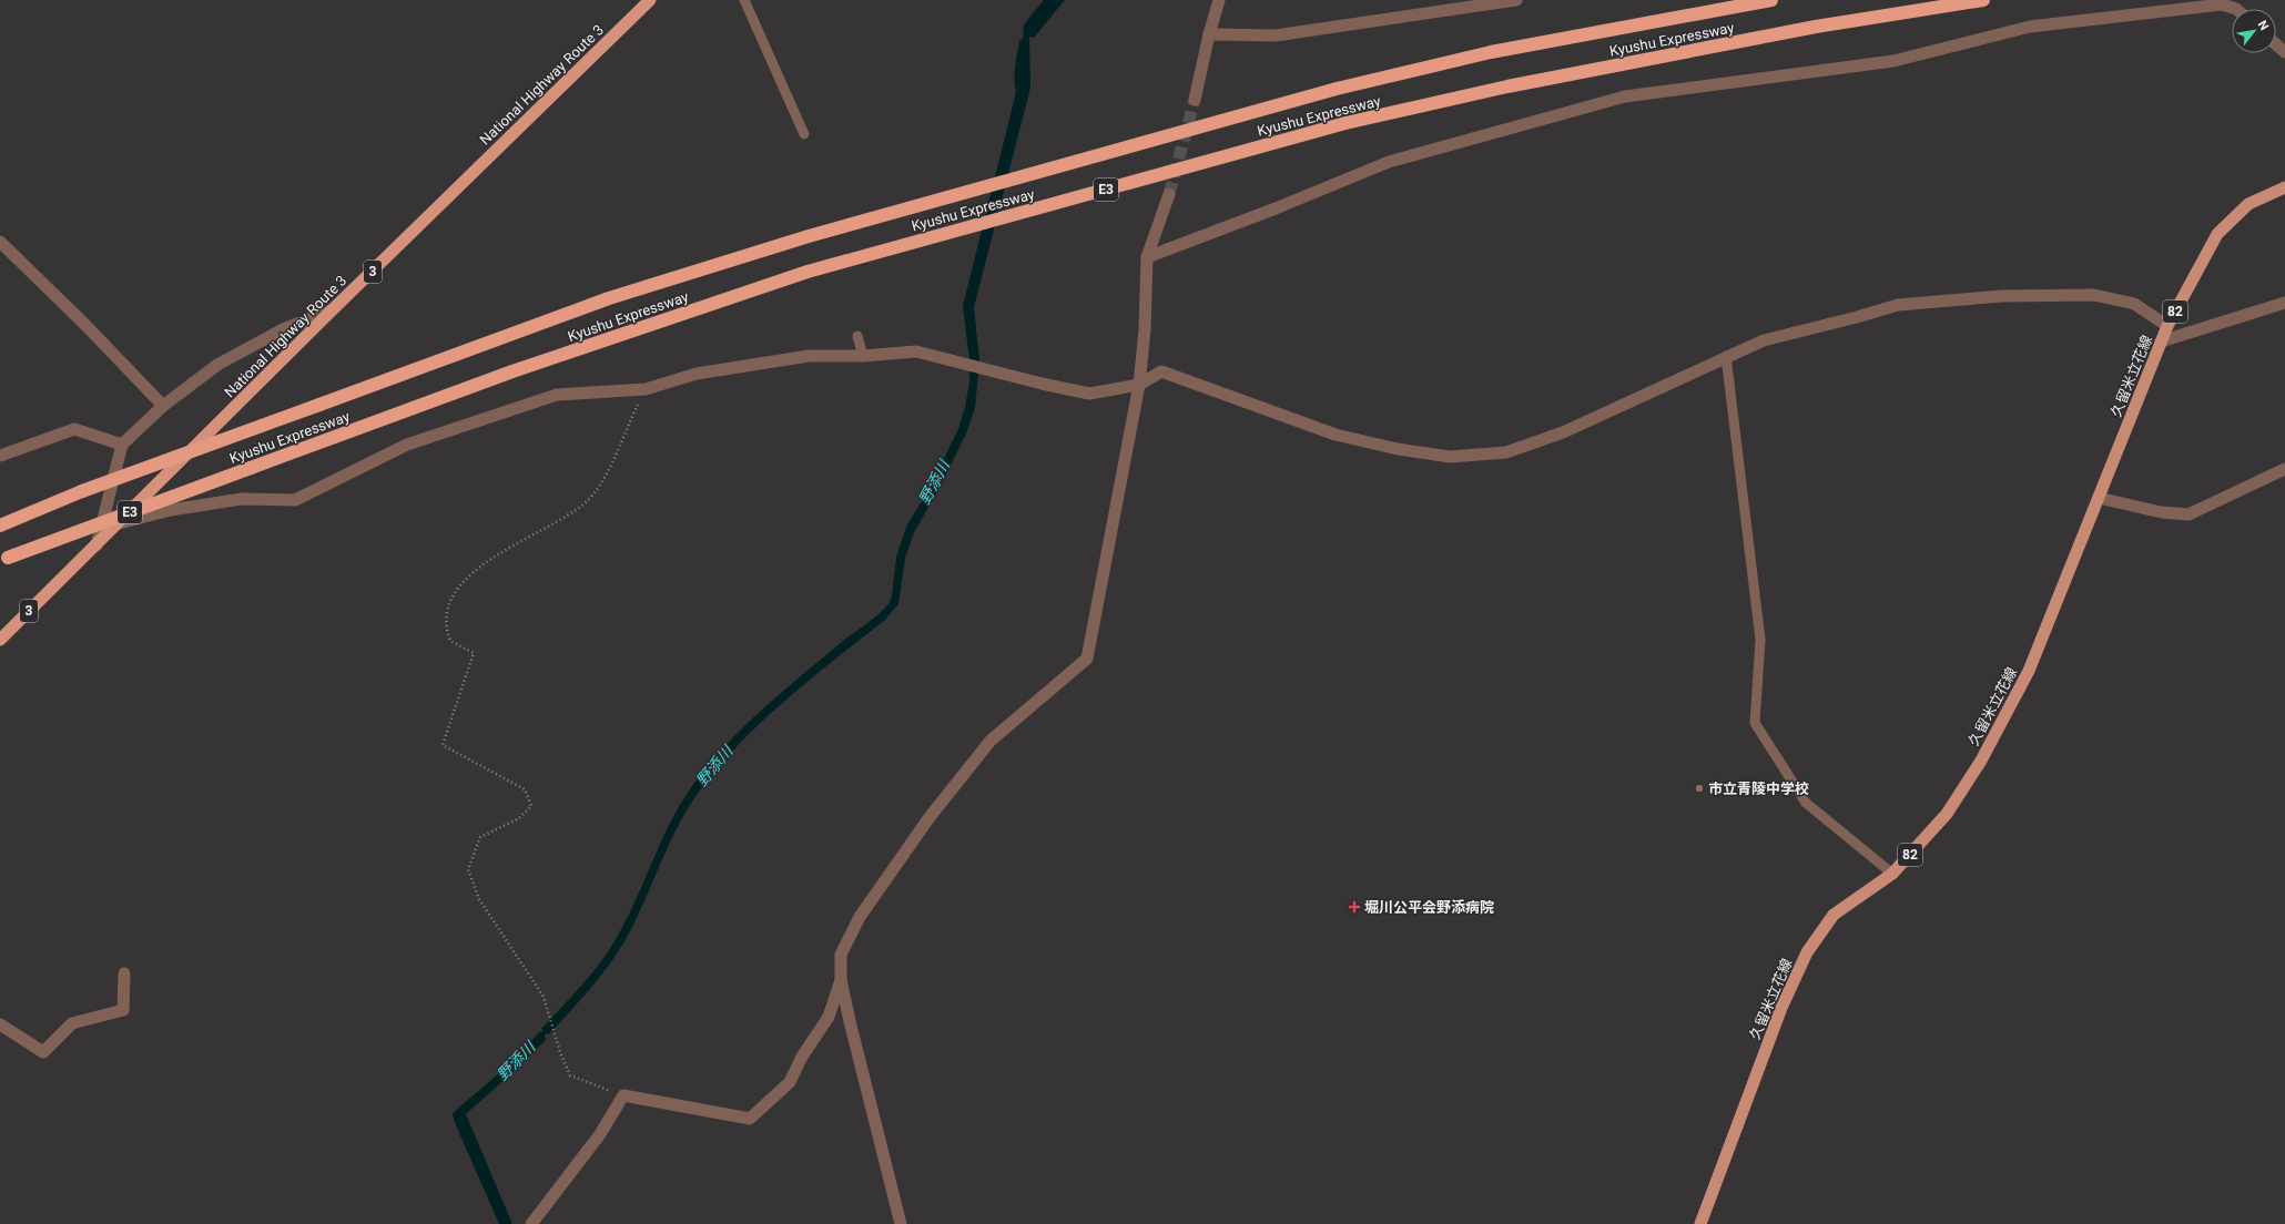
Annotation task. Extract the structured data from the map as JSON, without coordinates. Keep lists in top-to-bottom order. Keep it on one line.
{"streets":{"highway":["Kyushu Expressway","National Highway Route 3","E3","3"],"main road":["82","久留米立花線"]},"water":["野添川"],"places":{"other":["市立青陵中学校"],"health":["堀川公平会野添病院"]},"north":"top right"}
